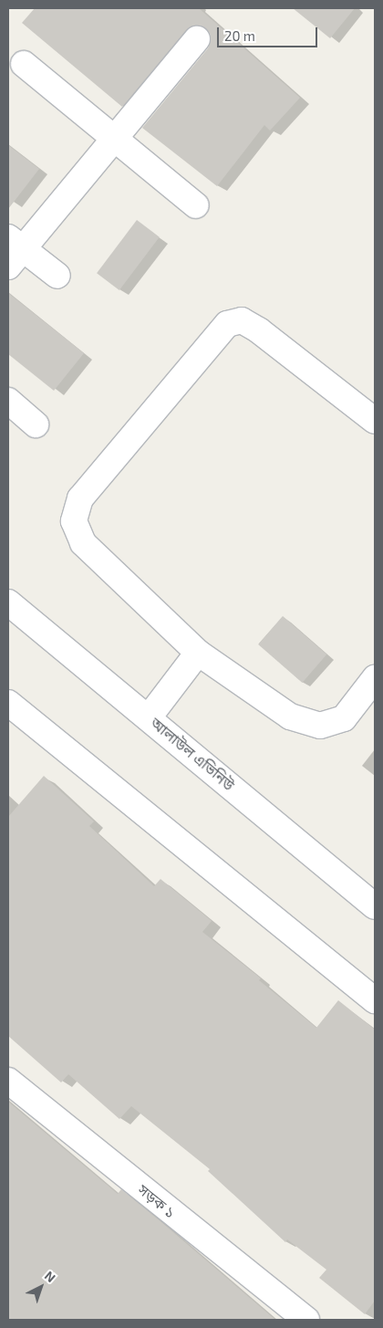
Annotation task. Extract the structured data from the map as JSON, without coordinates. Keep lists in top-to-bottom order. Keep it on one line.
{"streets":{"street":["আলাউল এভিনিউ","সড়ক ১"]},"scale_bar":"20 m","north":"top right"}
